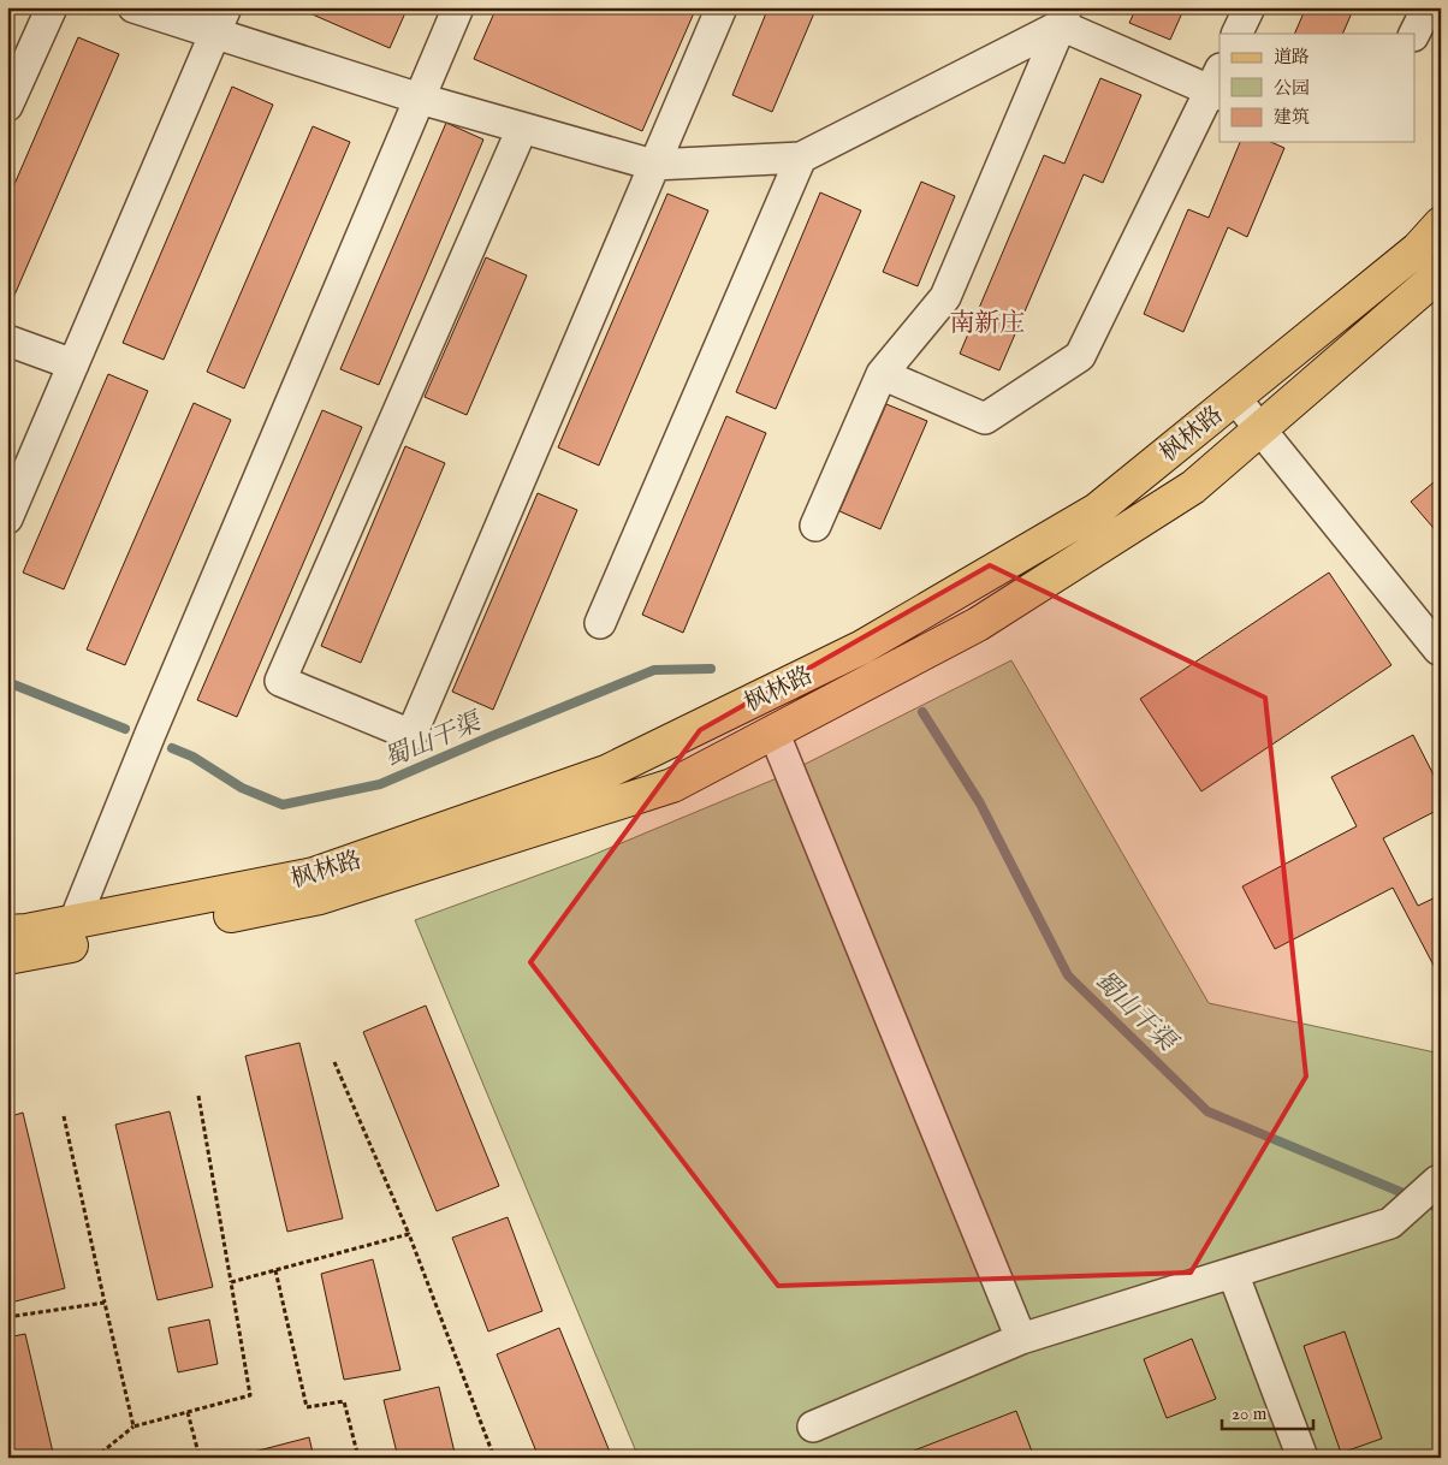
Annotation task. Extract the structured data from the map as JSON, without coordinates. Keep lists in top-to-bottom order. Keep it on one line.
{"streets":{"main road":["枫林路"]},"districts":["南新庄"],"water":["蜀山干渠"],"legend":["道路","公园","建筑"],"scale_bar":"20 m"}
